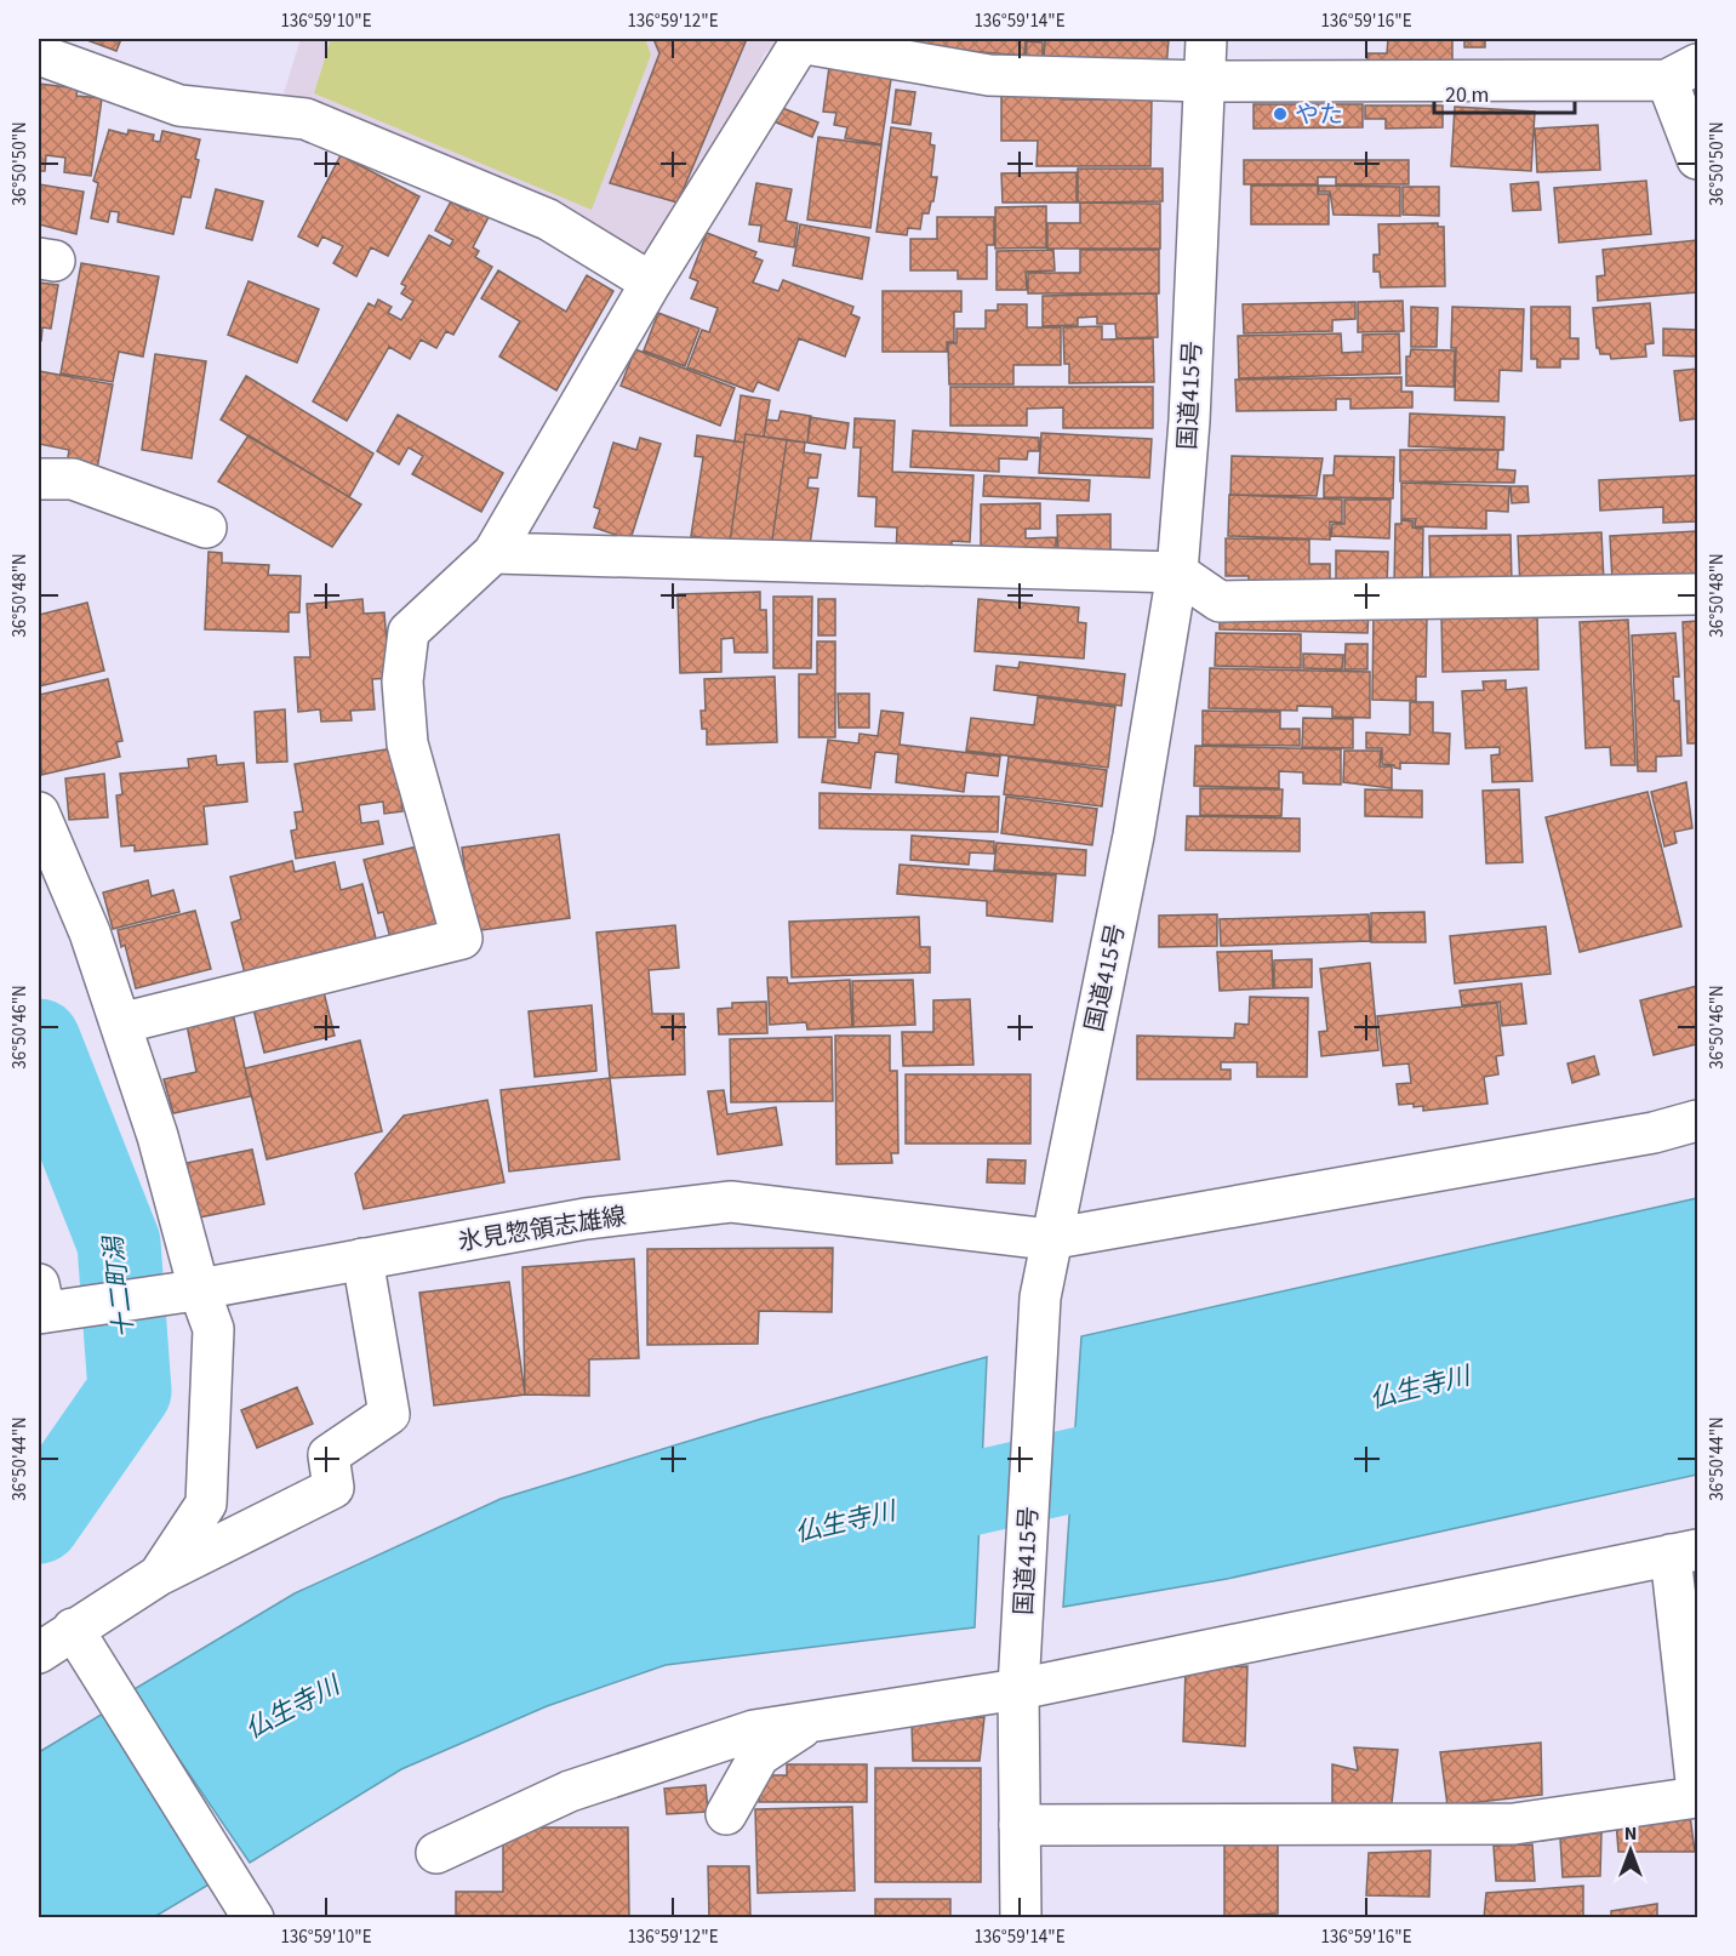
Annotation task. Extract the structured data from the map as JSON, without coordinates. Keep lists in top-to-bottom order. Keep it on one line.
{"streets":{"main road":["国道415号","氷見惣領志雄線"]},"crossings":[["国道415号","氷見惣領志雄線"]],"water":["十二町潟","仏生寺川"],"places":["やた"],"scale_bar":"20 m","north":"top","coordinates":["136°59'10\"E","136°59'12\"E","136°59'14\"E","136°59'16\"E","36°50'50\"N","36°50'48\"N","36°50'46\"N","36°50'44\"N"]}
